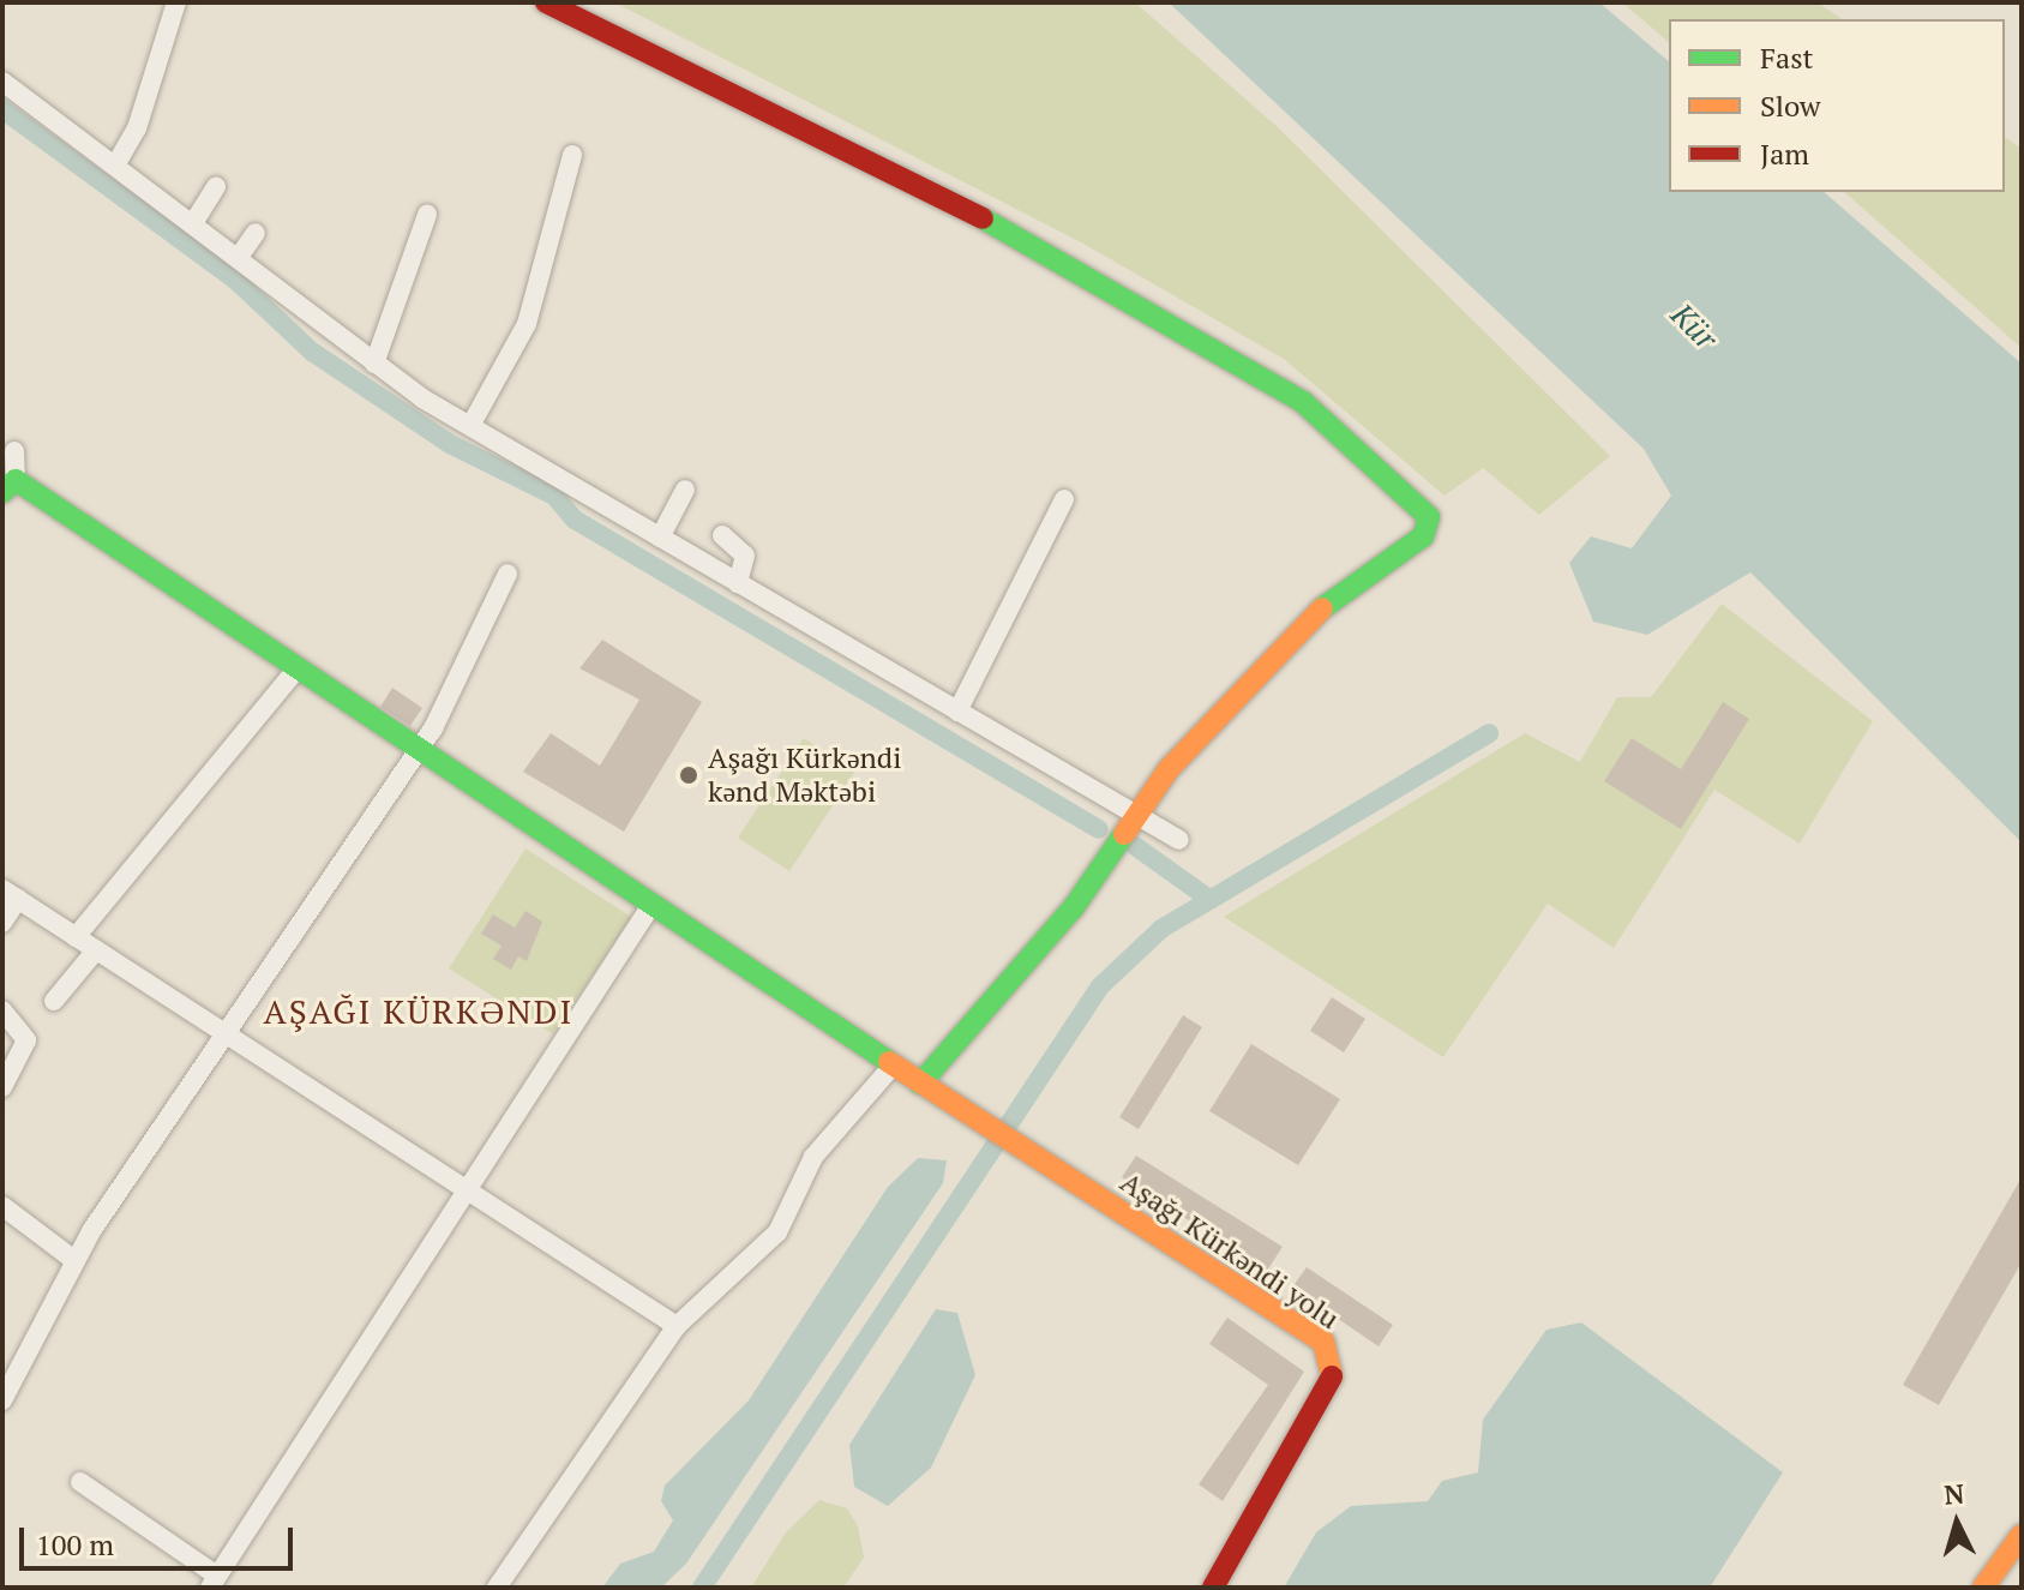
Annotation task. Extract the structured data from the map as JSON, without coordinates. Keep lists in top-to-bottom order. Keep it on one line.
{"streets":{"street":["Aşağı Kürkəndi yolu"]},"districts":["AŞAĞI KÜRKƏNDI"],"water":["Kür"],"places":["Aşağı Kürkəndi kənd Məktəbi"],"legend":["Fast","Slow","Jam"],"scale_bar":"100 m","north":"top"}
